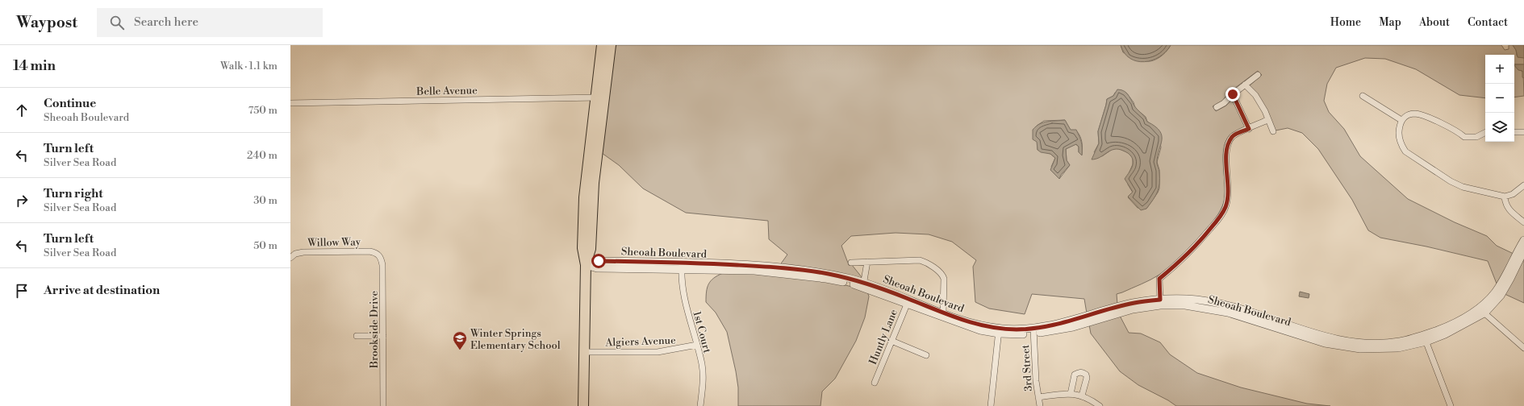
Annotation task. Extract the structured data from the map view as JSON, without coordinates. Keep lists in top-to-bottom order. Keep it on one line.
{"streets":{"street":["Belle Avenue","Willow Way","Sheoah Boulevard","Brookside Drive","1st Court","Huntly Lane","Algiers Avenue","3rd Street"]},"crossings":[["Willow Way","Brookside Drive"],["Sheoah Boulevard","1st Court"],["Sheoah Boulevard","Huntly Lane"],["Sheoah Boulevard","3rd Street"],["1st Court","Algiers Avenue"]],"places":{"school or university":["Winter Springs Elementary School"]},"page":{"header":"Waypost","search":"Search here","nav":["Home","Map","About","Contact"],"heading":["14 min","Walk · 1.1 km"],"map_buttons":["+","−"],"list":[["Continue","Sheoah Boulevard","750 m"],["Turn left","Silver Sea Road","240 m"],["Turn right","Silver Sea Road","30 m"],["Turn left","Silver Sea Road","50 m"],"Arrive at destination"]}}
